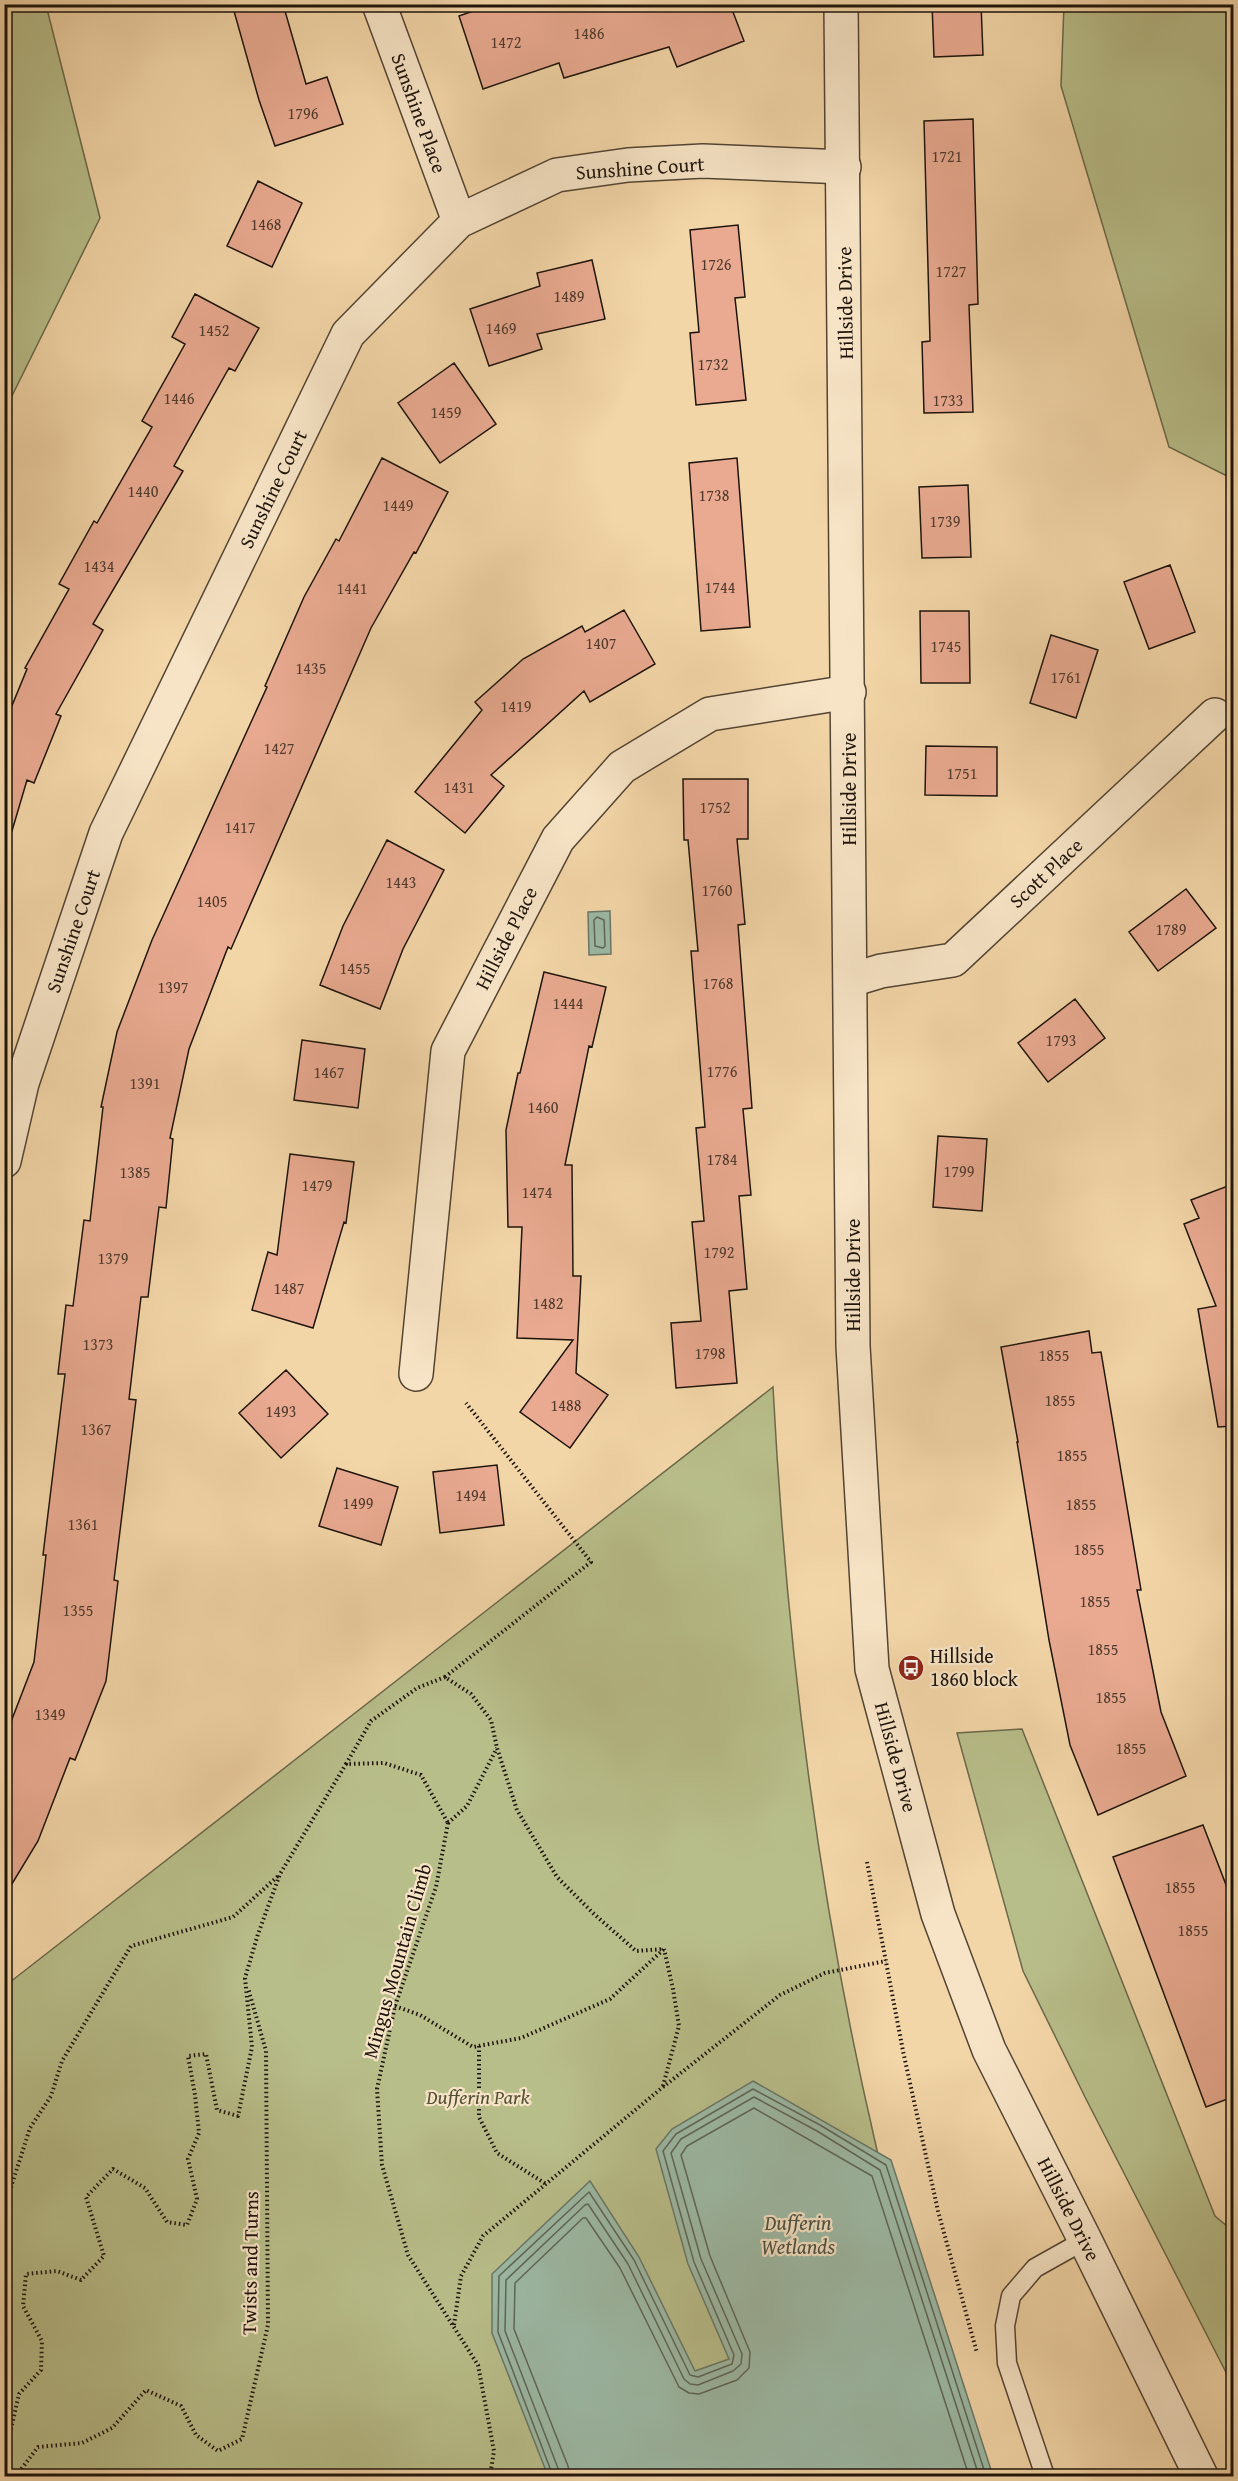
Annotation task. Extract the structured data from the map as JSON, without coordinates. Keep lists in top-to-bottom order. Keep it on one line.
{"streets":{"street":["Sunshine Place","Sunshine Court","Hillside Drive","Scott Place","Hillside Place"],"path":["Mingus Mountain Climb","Twists and Turns"]},"crossings":[["Sunshine Place","Sunshine Court"],["Sunshine Court","Hillside Drive"],["Hillside Drive","Scott Place"],["Hillside Drive","Hillside Place"]],"water":["Dufferin Wetlands"],"parks":["Dufferin Park"],"places":{"bus stop":["Hillside 1860 block"]},"house_numbers":["1486","1472","1796","1721","1468","1726","1727","1489","1469","1452","1732","1446","1733","1459","1440","1738","1449","1739","1434","1744","1441","1407","1745","1435","1761","1419","1427","1751","1431","1752","1417","1443","1760","1405","1789","1455","1768","1397","1444","1793","1776","1467","1391","1460","1784","1799","1385","1479","1474","1792","1379","1487","1482","1373","1798","1855","1855","1488","1493","1367","1855","1494","1499","1855","1361","1855","1855","1355","1855","1855","1349","1855","1855","1855"]}
